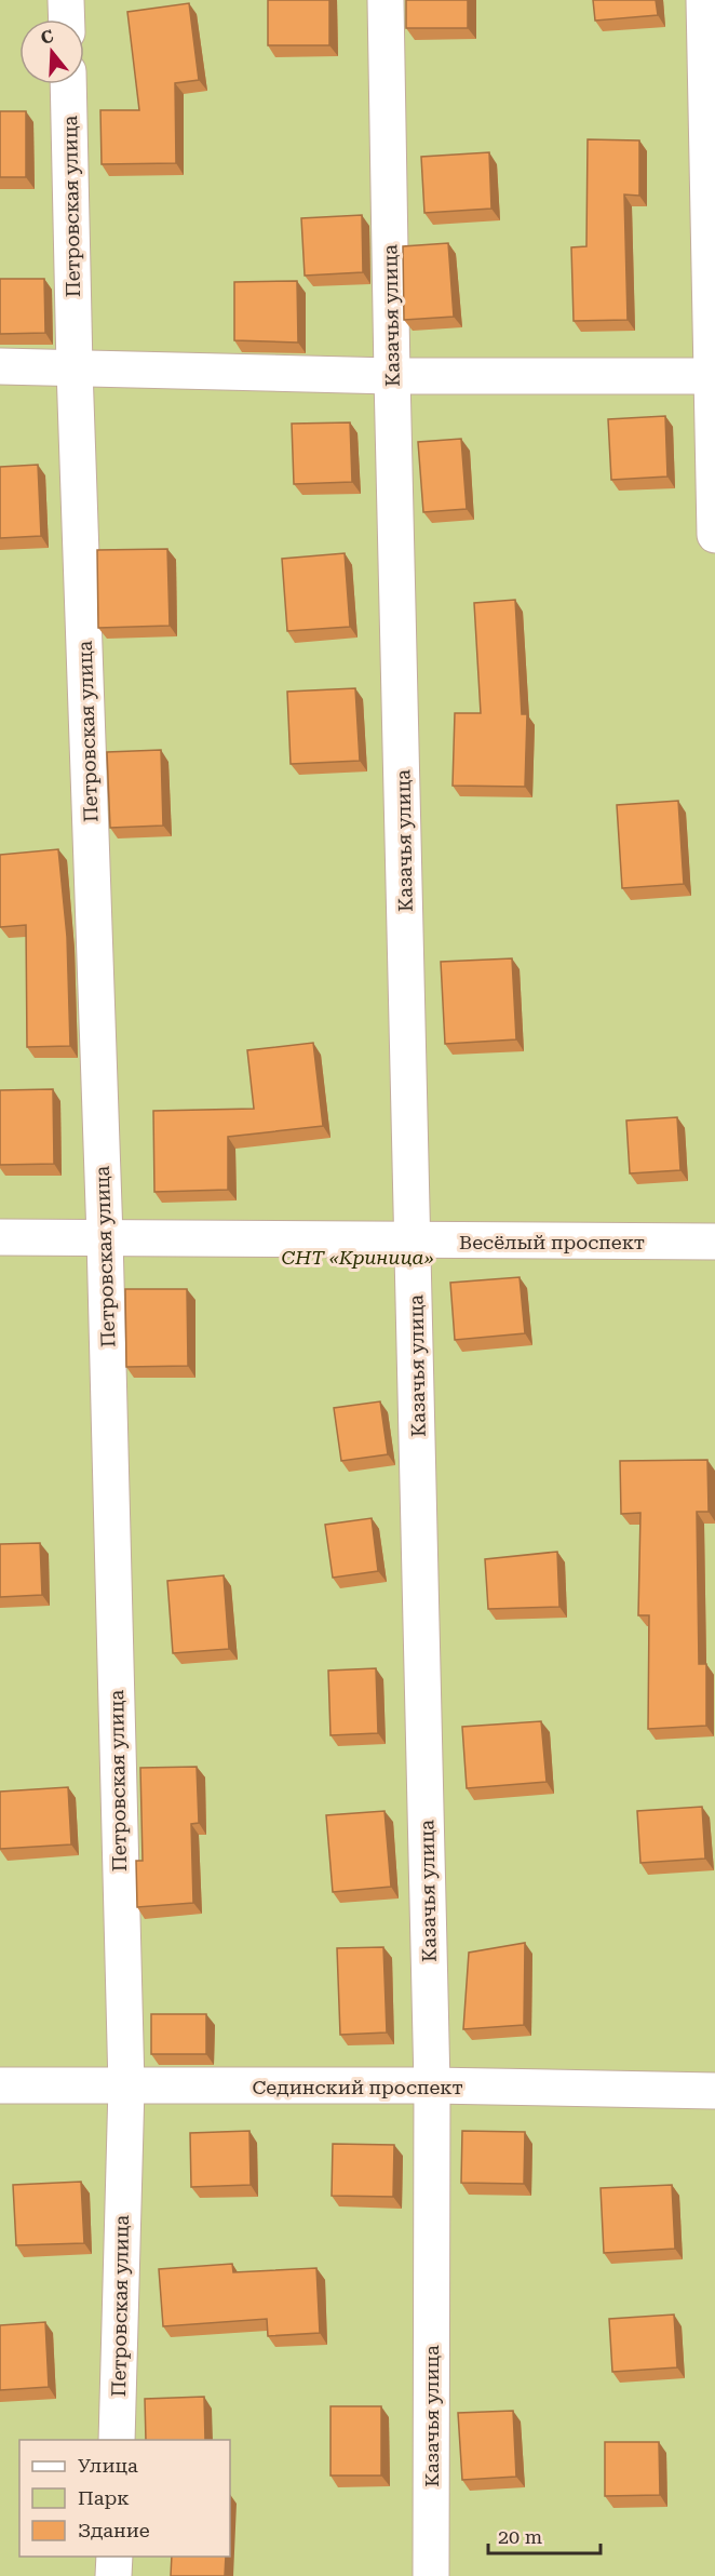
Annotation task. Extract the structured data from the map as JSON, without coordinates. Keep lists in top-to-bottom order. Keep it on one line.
{"streets":{"street":["Петровская улица","Казачья улица","Весёлый проспект","Сединский проспект"]},"crossings":[["Петровская улица","Весёлый проспект"],["Петровская улица","Сединский проспект"],["Казачья улица","Весёлый проспект"],["Казачья улица","Сединский проспект"]],"parks":["СНТ «Криница»"],"legend":["Улица","Парк","Здание"],"scale_bar":"20 m","north":"top"}
